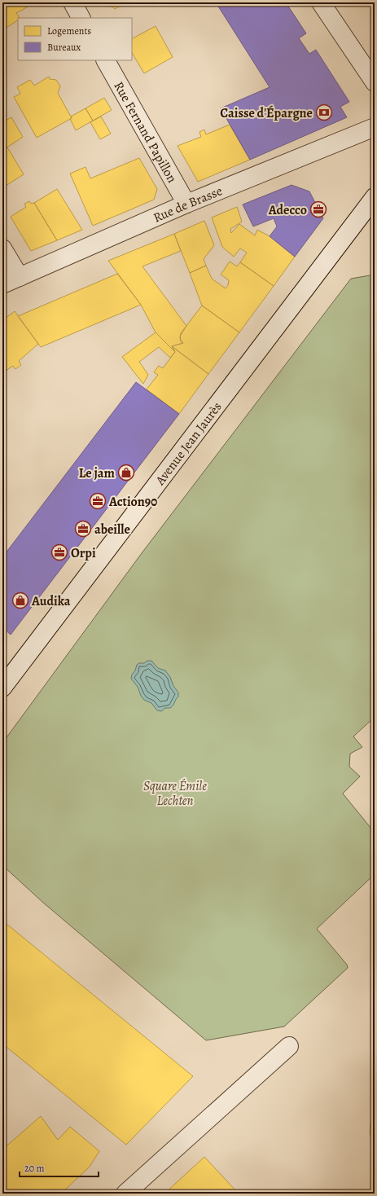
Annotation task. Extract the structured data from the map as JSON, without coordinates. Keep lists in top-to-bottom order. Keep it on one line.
{"streets":{"street":["Rue Fernand Papillon","Rue de Brasse","Avenue Jean Jaurès"]},"crossings":[["Rue Fernand Papillon","Rue de Brasse"]],"parks":["Square Émile Lechten"],"places":{"bank":["Caisse d'Épargne"],"office":["Adecco","Action90","abeille","Orpi"],"shop":["Le jam","Audika"]},"legend":["Logements","Bureaux"],"scale_bar":"20 m"}
